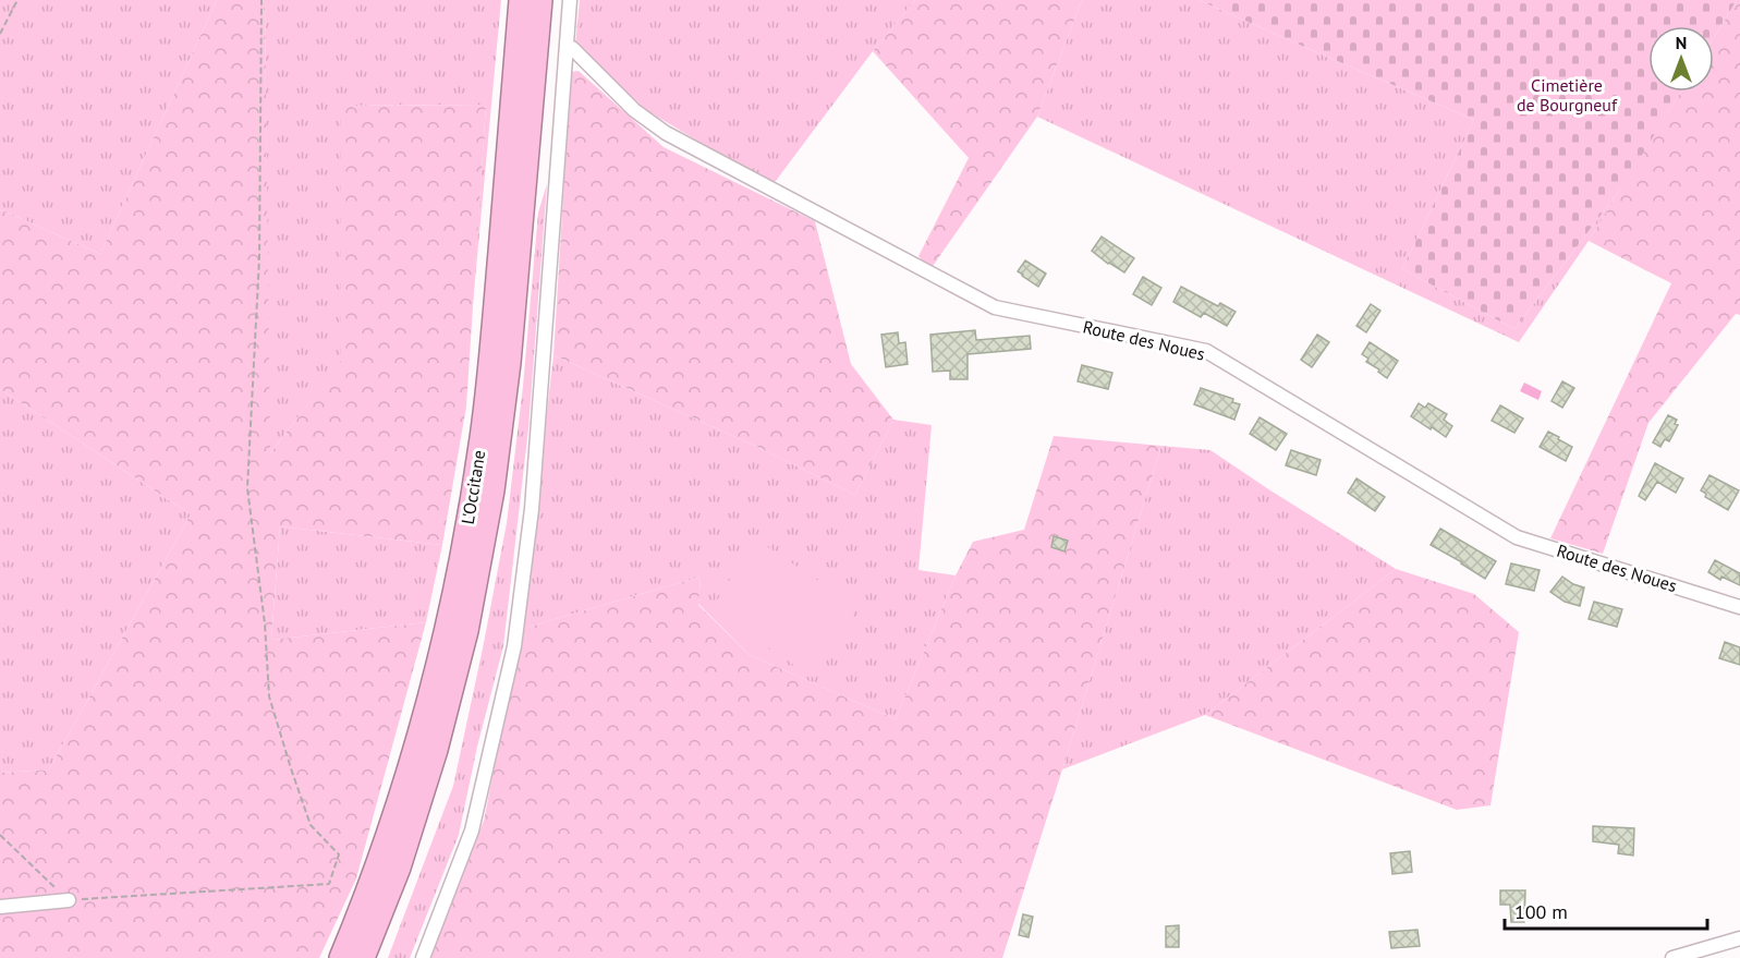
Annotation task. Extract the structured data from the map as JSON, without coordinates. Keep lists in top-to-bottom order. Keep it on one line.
{"streets":{"highway":["L'Occitane"],"street":["Route des Noues"]},"parks":["Cimetière de Bourgneuf"],"scale_bar":"100 m","north":"top"}
